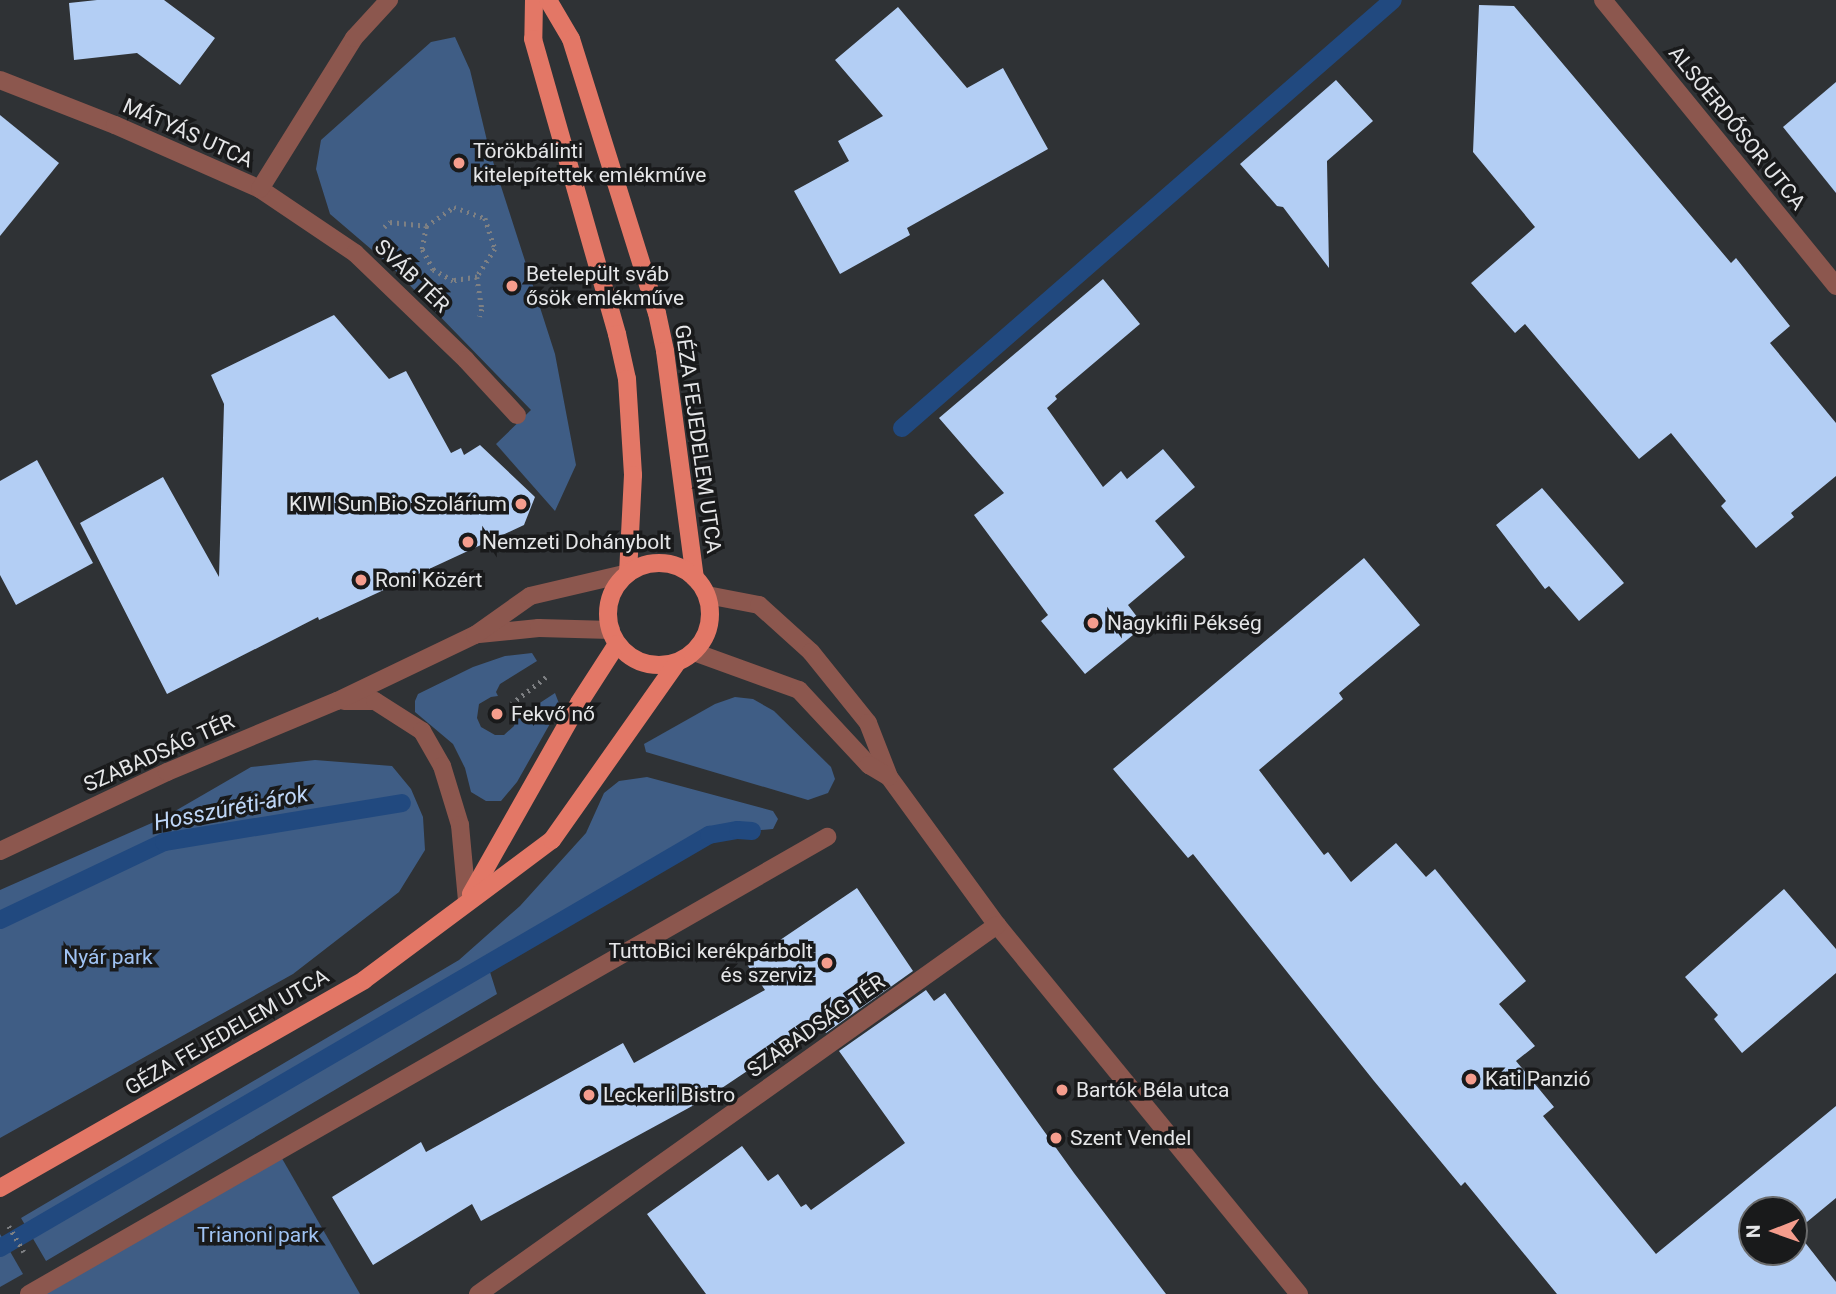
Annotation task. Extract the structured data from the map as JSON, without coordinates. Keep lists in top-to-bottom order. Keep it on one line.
{"streets":{"main road":["GÉZA FEJEDELEM UTCA","SZABADSÁG TÉR"],"street":["ALSÓERDŐSOR UTCA","MÁTYÁS UTCA","SVÁB TÉR"]},"crossings":[["MÁTYÁS UTCA","SVÁB TÉR"],["GÉZA FEJEDELEM UTCA","SZABADSÁG TÉR"]],"water":["Hosszúréti-árok"],"parks":["Nyár park","Trianoni park"],"places":["Törökbálinti kitelepítettek emlékműve","Betelepült sváb ősök emlékműve","KIWI Sun Bio Szolárium","Nemzeti Dohánybolt","Roni Közért","Nagykifli Pékség","Fekvő nő","TuttoBici kerékpárbolt és szerviz","Kati Panzió","Bartók Béla utca","Leckerli Bistro","Szent Vendel"],"north":"left"}
